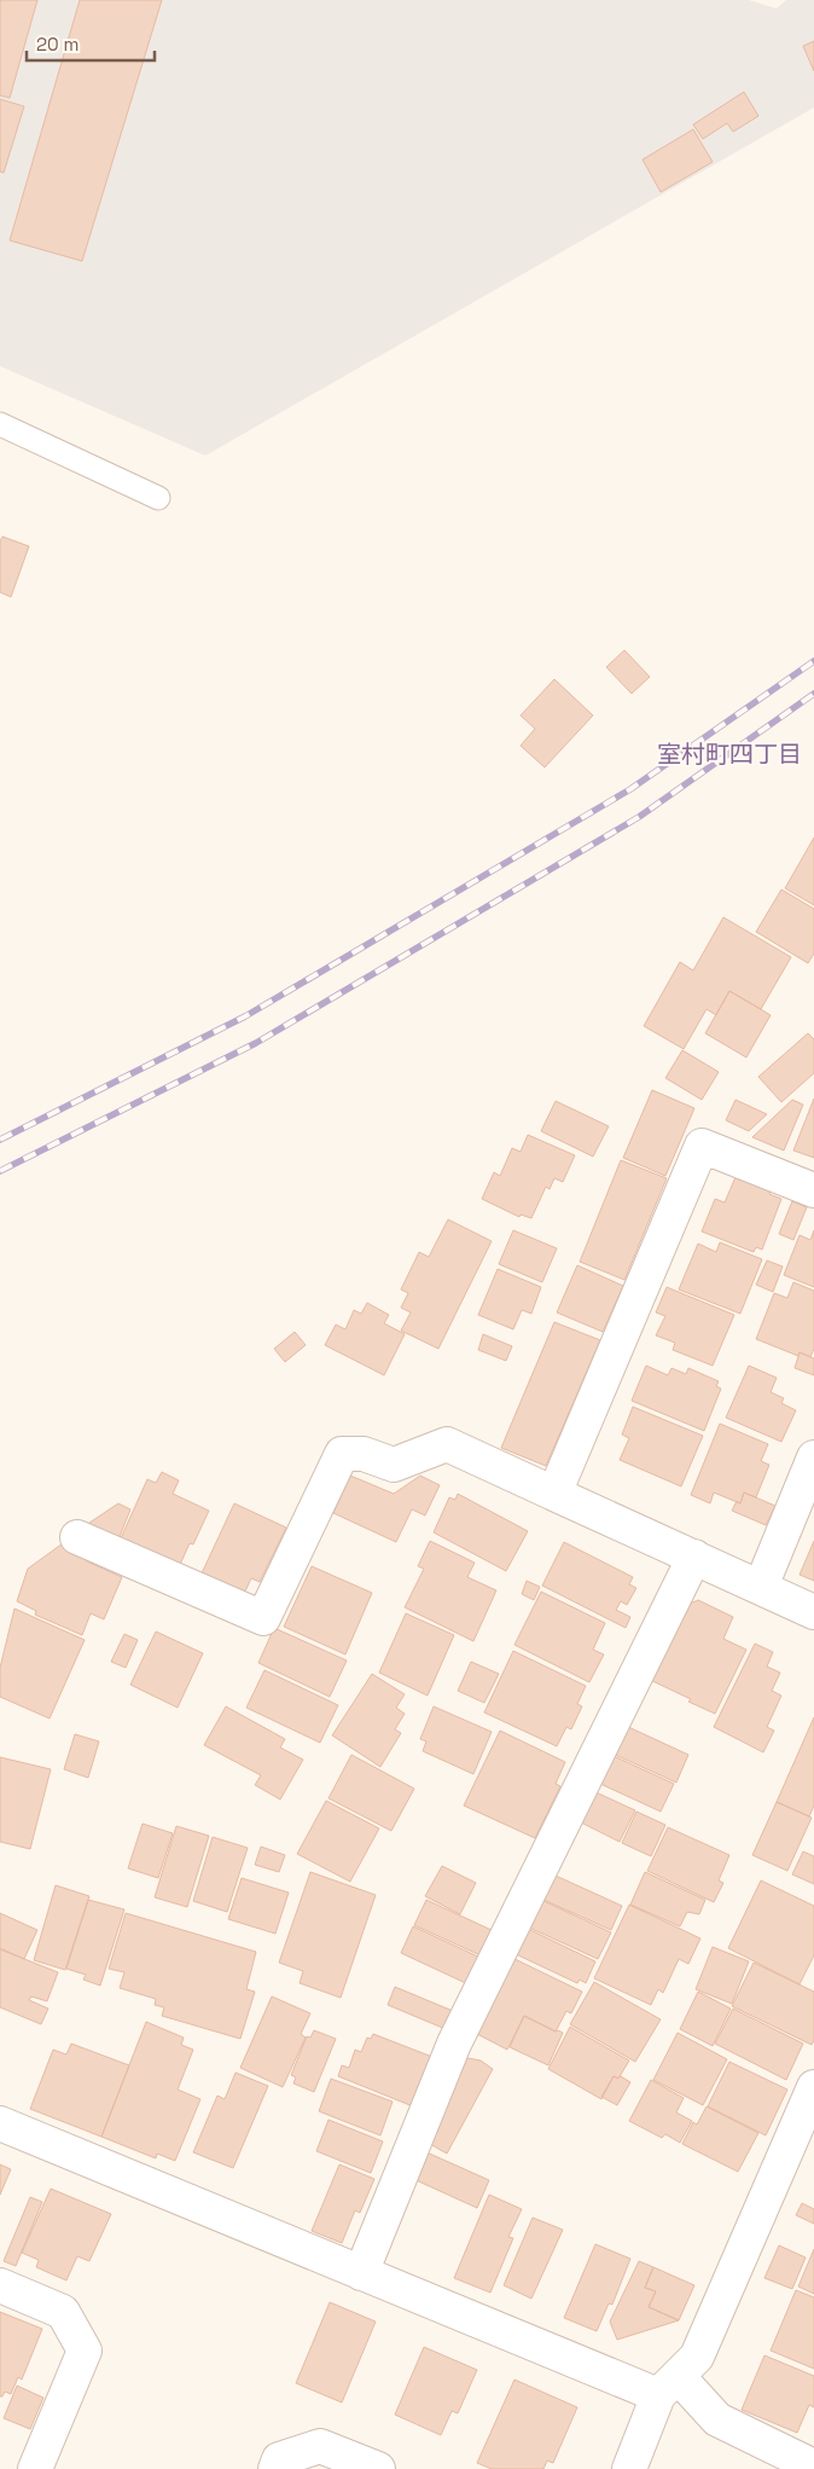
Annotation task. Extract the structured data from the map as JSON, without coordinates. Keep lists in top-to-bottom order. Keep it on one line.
{"districts":["室村町四丁目"],"scale_bar":"20 m"}
